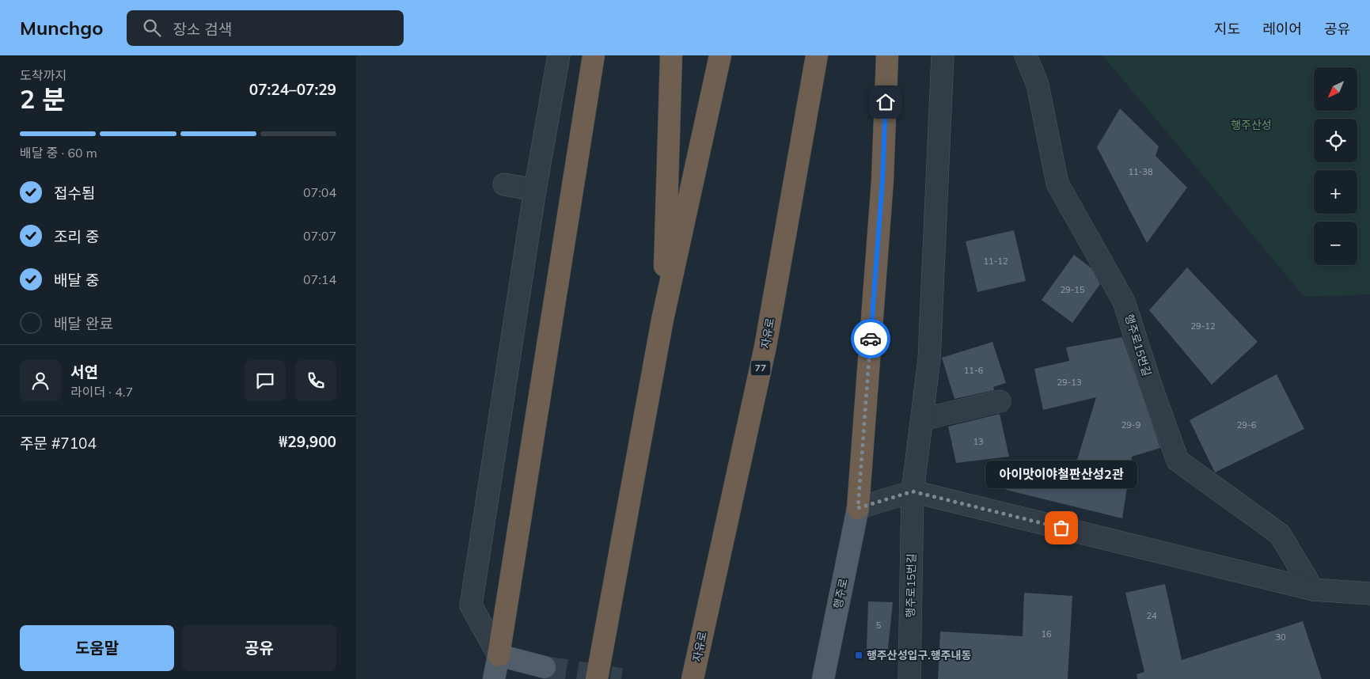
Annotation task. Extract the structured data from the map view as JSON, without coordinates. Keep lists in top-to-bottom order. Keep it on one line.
{"streets":{"highway":["자유로","77"],"main road":["행주로"],"street":["행주로15번길"]},"parks":["행주산성"],"places":{"other":["아이맛이야철판산성2관"],"transit":["행주산성입구.행주내동"]},"house_numbers":["11-38","11-12","29-15","29-12","11-6","29-13","29-9","29-6","13","24","5","16","30"],"north":"bottom left","page":{"header":"Munchgo","search":"장소 검색","nav":["지도","레이어","공유"],"heading":["2 분","도착까지","07:24–07:29"],"panel":["서연","라이더 · 4.7","주문 #7104","₩29,900"],"map_buttons":["+","−"],"bar":"배달 중 · 60 m","list":[["접수됨","07:04"],["조리 중","07:07"],["배달 중","07:14"],"배달 완료"],"bubble":"아이맛이야철판산성2관","buttons":["도움말","공유"]}}
